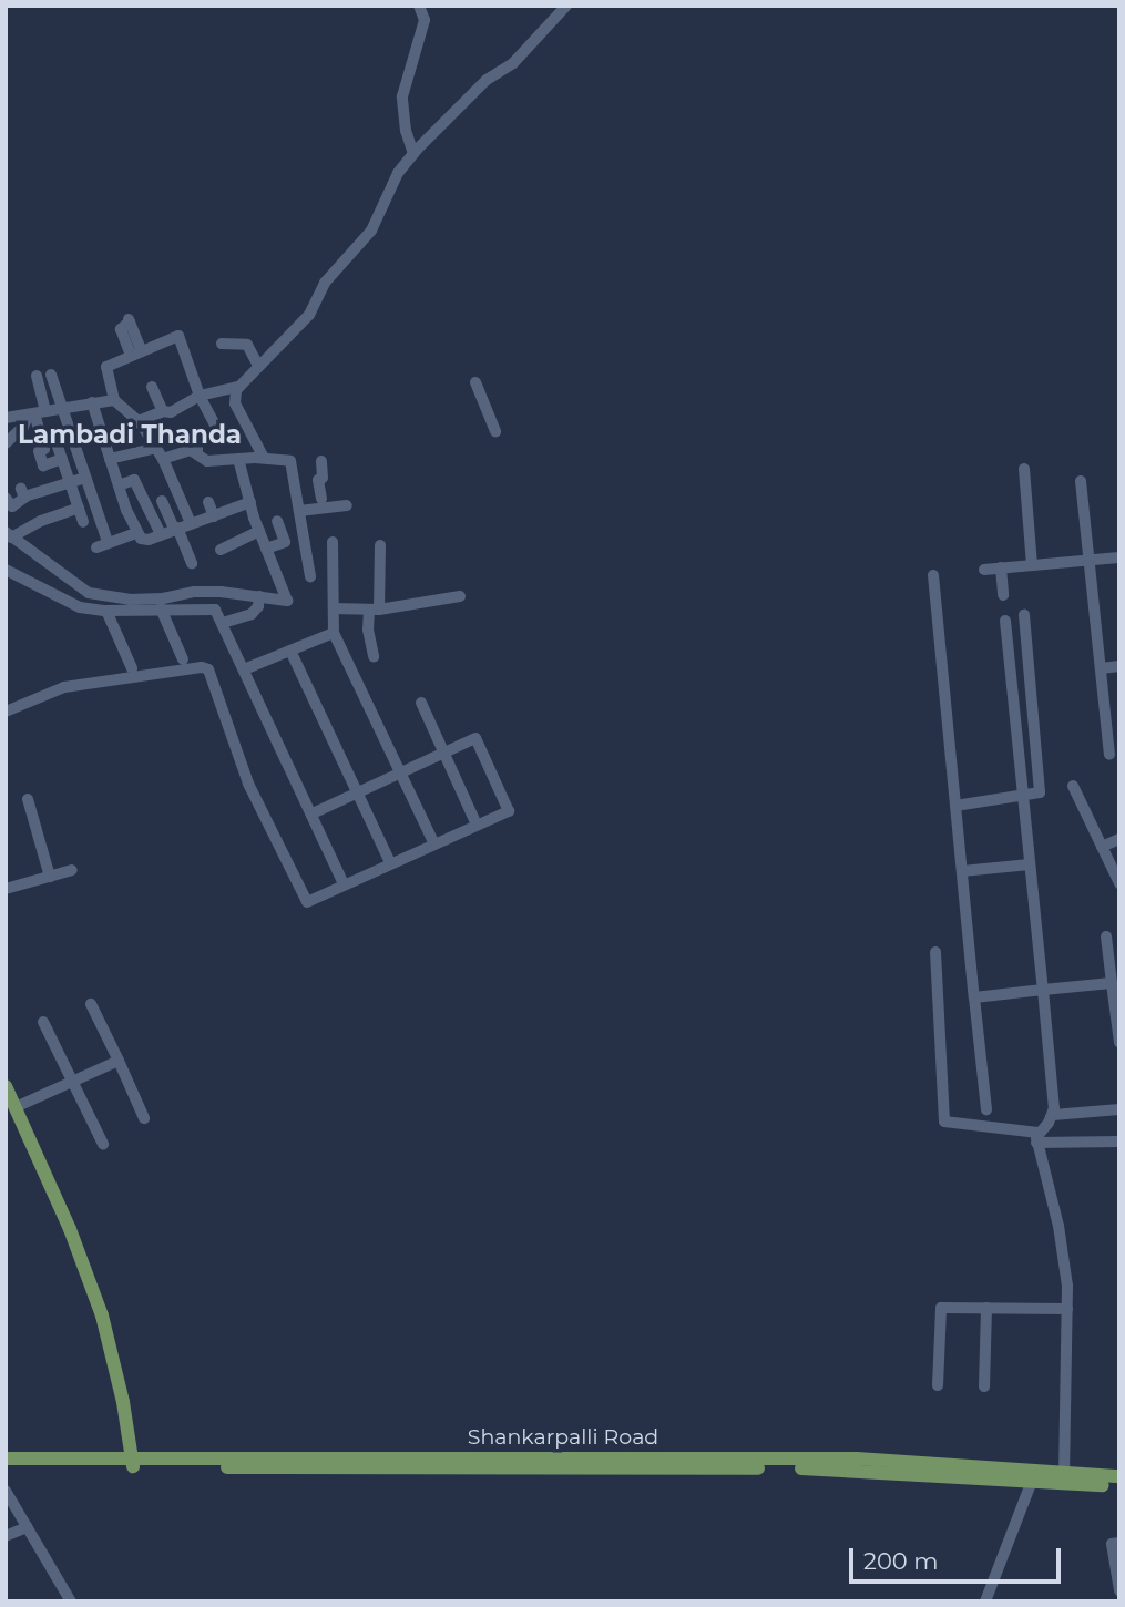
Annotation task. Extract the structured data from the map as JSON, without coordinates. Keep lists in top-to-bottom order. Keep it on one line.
{"streets":{"main road":["Shankarpalli Road"]},"districts":["Lambadi Thanda"],"scale_bar":"200 m"}
